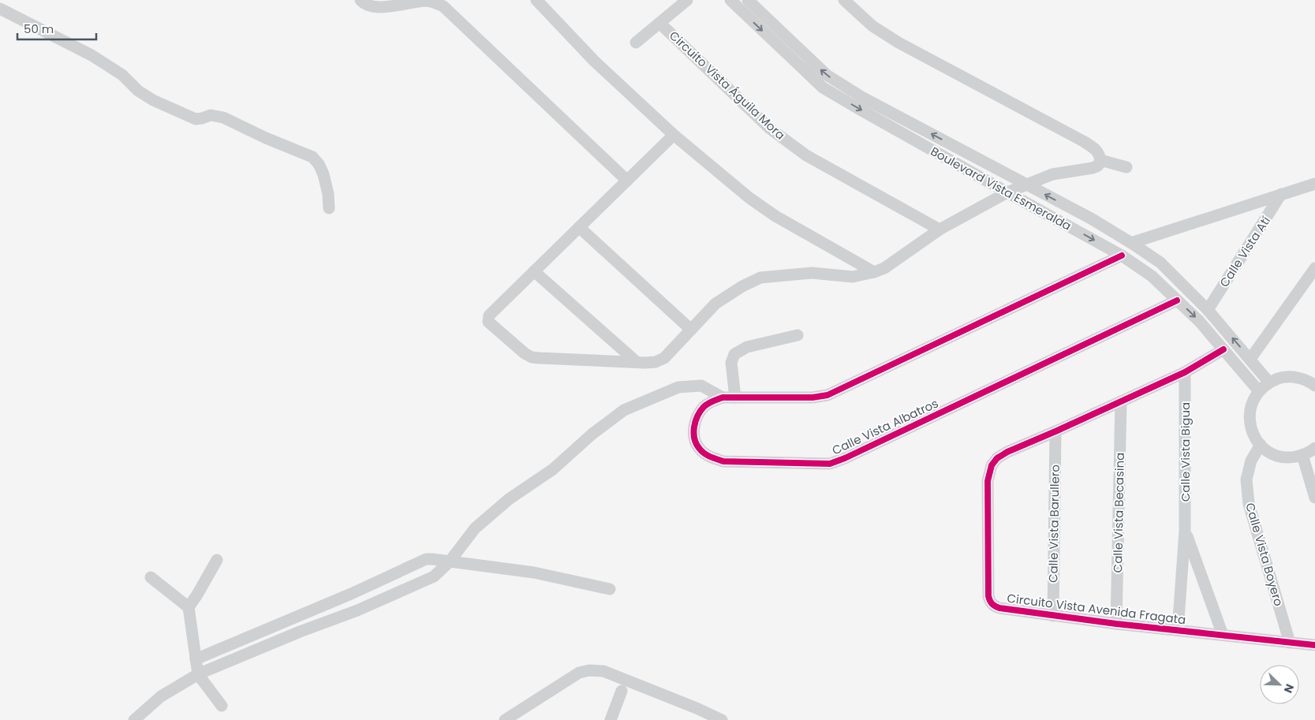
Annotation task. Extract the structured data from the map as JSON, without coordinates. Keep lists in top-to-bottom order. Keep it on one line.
{"streets":{"street":["Circuito Vista Águila Mora","Boulevard Vista Esmeralda","Calle Vista Atí","Calle Vista Albatros","Calle Vista Bigua","Calle Vista Becasina","Calle Vista Barullero","Calle Vista Boyero","Circuito Vista Avenida Fragata"]},"crossings":[["Boulevard Vista Esmeralda","Calle Vista Atí"],["Boulevard Vista Esmeralda","Calle Vista Albatros"],["Boulevard Vista Esmeralda","Circuito Vista Avenida Fragata"],["Calle Vista Bigua","Circuito Vista Avenida Fragata"],["Calle Vista Becasina","Circuito Vista Avenida Fragata"],["Calle Vista Barullero","Circuito Vista Avenida Fragata"],["Calle Vista Boyero","Circuito Vista Avenida Fragata"]],"scale_bar":"50 m","north":"bottom right"}
